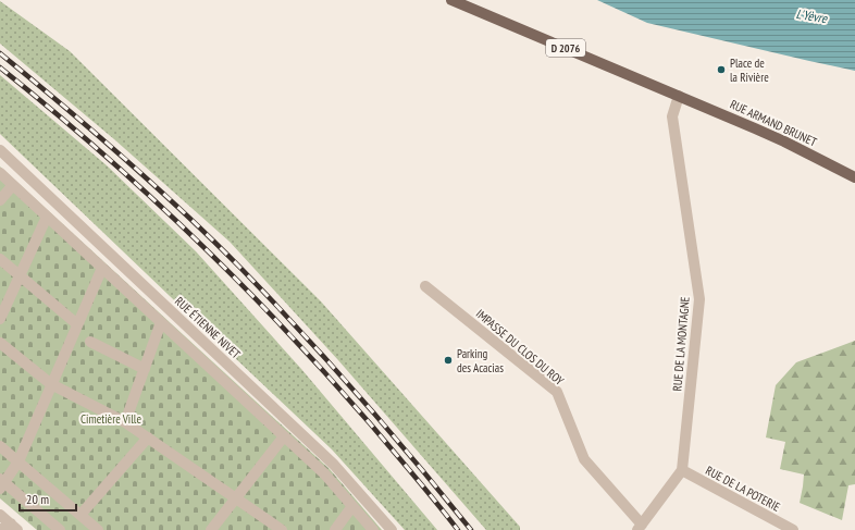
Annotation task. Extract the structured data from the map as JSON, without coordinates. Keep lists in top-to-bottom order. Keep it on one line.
{"streets":{"main road":["D 2076","RUE ARMAND BRUNET"],"street":["RUE ÉTIENNE NIVET","RUE DE LA MONTAGNE","IMPASSE DU CLOS DU ROY","RUE DE LA POTERIE"]},"crossings":[["D 2076","RUE ARMAND BRUNET"],["D 2076","RUE DE LA MONTAGNE"],["RUE ARMAND BRUNET","RUE DE LA MONTAGNE"],["RUE DE LA MONTAGNE","RUE DE LA POTERIE"]],"water":["L'Yèvre"],"parks":["Cimetière Ville"],"places":["Place de la Rivière","Parking des Acacias"],"scale_bar":"20 m"}
